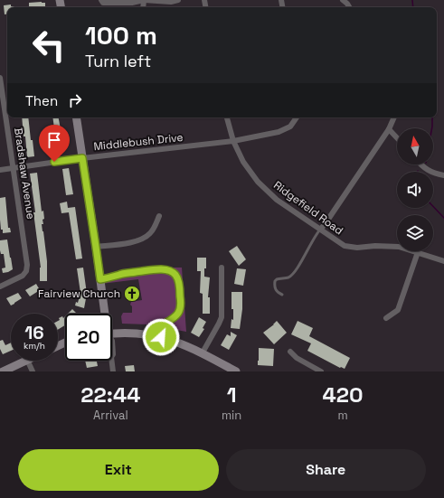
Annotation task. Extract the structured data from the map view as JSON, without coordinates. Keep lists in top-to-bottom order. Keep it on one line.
{"streets":{"street":["Middlebush Drive","Bradshaw Avenue","Ridgefield Road"]},"crossings":[["Middlebush Drive","Bradshaw Avenue"],["Middlebush Drive","Ridgefield Road"]],"places":{"church":["Fairview Church"]},"north":"top","page":{"turn":["100 m","Turn left"],"then":"Then","speed":"16 km/h","limit":"20","eta":["22:44","Arrival","1","min","420","m"],"buttons":["Exit","Share"]}}
